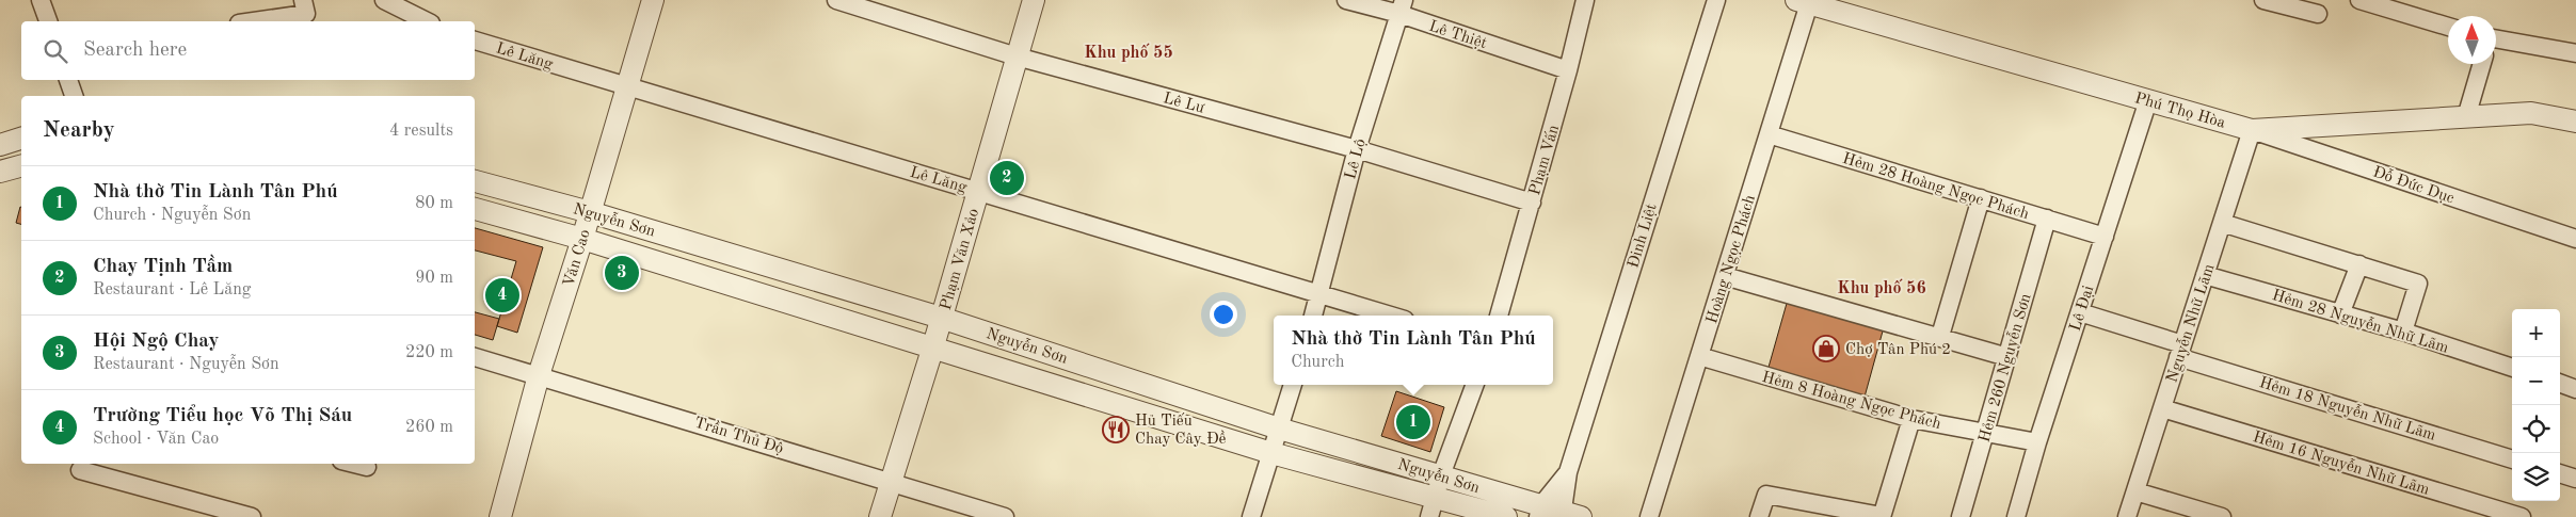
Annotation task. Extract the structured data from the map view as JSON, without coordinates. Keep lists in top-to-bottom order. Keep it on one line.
{"streets":{"street":["Lê Thiệt","Lê Lăng","Lê Lư","Phú Thọ Hòa","Lê Lộ","Phạm Vấn","Đỗ Đức Dục","Hẻm 28 Hoàng Ngọc Phách","Nguyễn Sơn","Đinh Liệt","Văn Cao","Phạm Văn Xảo","Hoàng Ngọc Phách","Lê Đại","Hẻm 28 Nguyễn Nhữ Lãm","Nguyễn Nhữ Lãm","Hẻm 260 Nguyễn Sơn","Hẻm 8 Hoàng Ngọc Phách","Hẻm 18 Nguyễn Nhữ Lãm","Trần Thủ Độ","Hẻm 16 Nguyễn Nhữ Lãm"]},"crossings":[["Lê Thiệt","Lê Lộ"],["Lê Thiệt","Phạm Vấn"],["Lê Lăng","Lê Lộ"],["Lê Lăng","Văn Cao"],["Lê Lăng","Phạm Văn Xảo"],["Lê Lư","Lê Lộ"],["Lê Lư","Phạm Vấn"],["Lê Lư","Phạm Văn Xảo"],["Phú Thọ Hòa","Đỗ Đức Dục"],["Phú Thọ Hòa","Hoàng Ngọc Phách"],["Phú Thọ Hòa","Lê Đại"],["Phú Thọ Hòa","Nguyễn Nhữ Lãm"],["Đỗ Đức Dục","Nguyễn Nhữ Lãm"],["Hẻm 28 Hoàng Ngọc Phách","Hoàng Ngọc Phách"],["Hẻm 28 Hoàng Ngọc Phách","Lê Đại"],["Hẻm 28 Hoàng Ngọc Phách","Hẻm 260 Nguyễn Sơn"],["Nguyễn Sơn","Đinh Liệt"],["Nguyễn Sơn","Văn Cao"],["Nguyễn Sơn","Phạm Văn Xảo"],["Văn Cao","Trần Thủ Độ"],["Phạm Văn Xảo","Trần Thủ Độ"],["Hoàng Ngọc Phách","Hẻm 8 Hoàng Ngọc Phách"],["Lê Đại","Hẻm 8 Hoàng Ngọc Phách"],["Lê Đại","Hẻm 18 Nguyễn Nhữ Lãm"],["Hẻm 28 Nguyễn Nhữ Lãm","Nguyễn Nhữ Lãm"],["Nguyễn Nhữ Lãm","Hẻm 18 Nguyễn Nhữ Lãm"],["Nguyễn Nhữ Lãm","Hẻm 16 Nguyễn Nhữ Lãm"],["Hẻm 260 Nguyễn Sơn","Hẻm 8 Hoàng Ngọc Phách"]],"districts":["Khu phố 55","Khu phố 56"],"places":{"shop":["Chợ Tân Phú 2"],"restaurant":["Hủ Tiếu Chay Cây Đề"]},"north":"top","page":{"search":"Search here","heading":["Nearby","4 results"],"pins":["2","3","4","1"],"list":[{"mark":"1","name":"Nhà thờ Tin Lành Tân Phú","note":"Church · Nguyễn Sơn","value":"80 m"},{"mark":"2","name":"Chay Tịnh Tầm","note":"Restaurant · Lê Lăng","value":"90 m"},{"mark":"3","name":"Hội Ngộ Chay","note":"Restaurant · Nguyễn Sơn","value":"220 m"},{"mark":"4","name":"Trường Tiểu học Võ Thị Sáu","note":"School · Văn Cao","value":"260 m"}],"map_buttons":["+","−"],"popup":["Nhà thờ Tin Lành Tân Phú","Church"]}}
